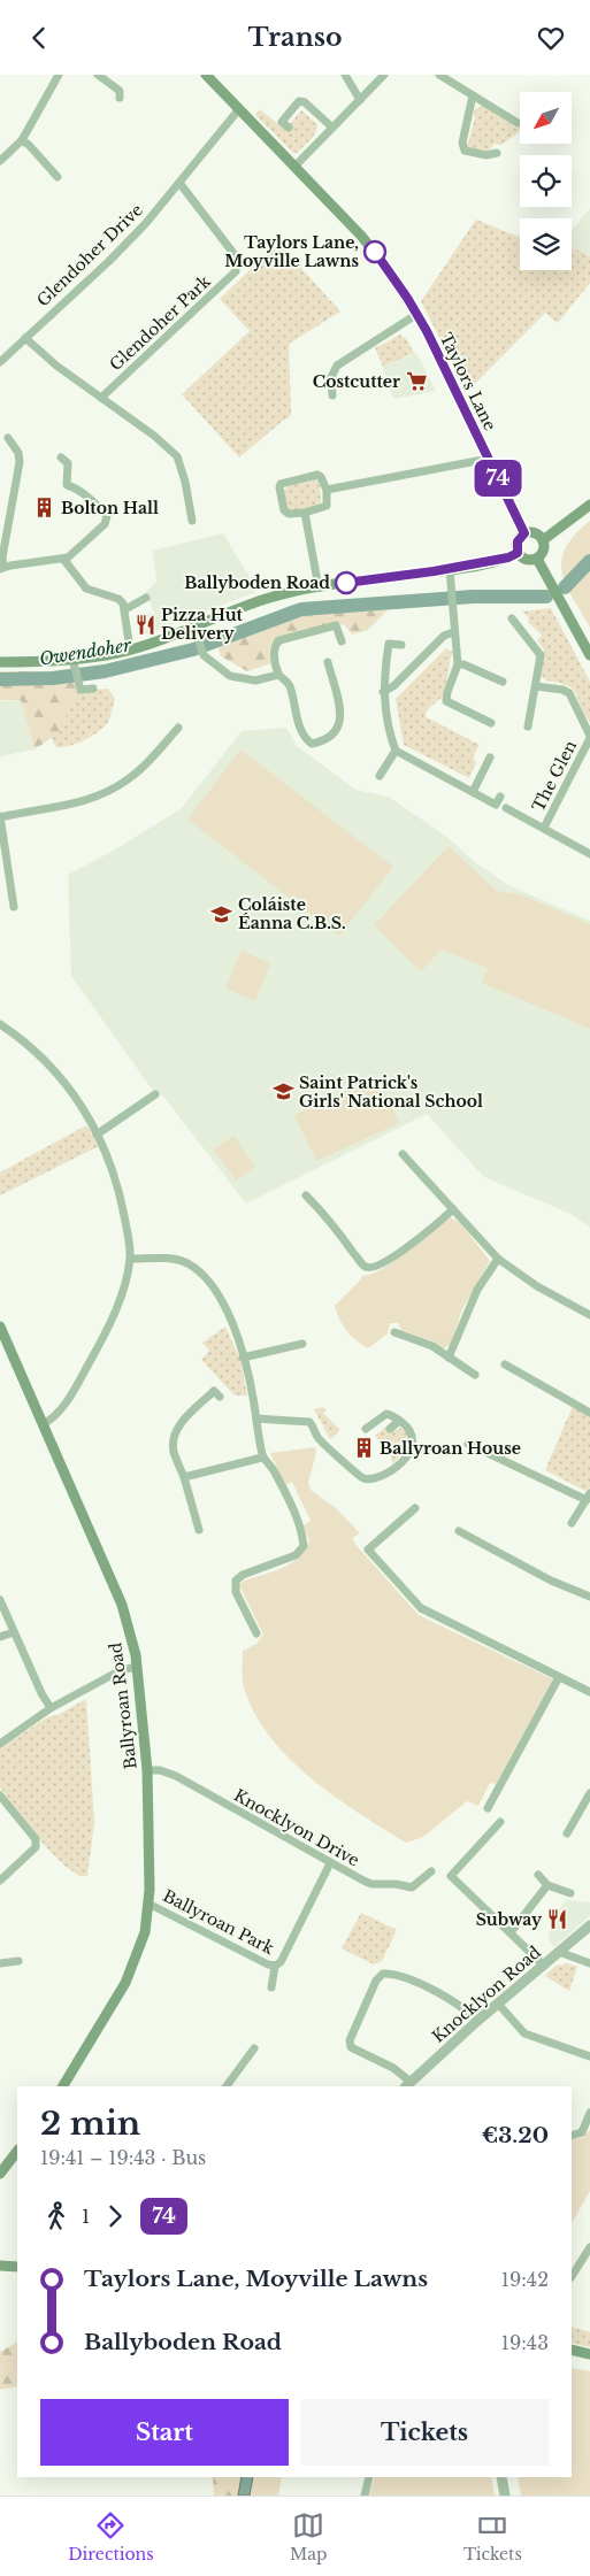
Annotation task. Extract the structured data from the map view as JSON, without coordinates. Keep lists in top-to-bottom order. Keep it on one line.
{"streets":{"main road":["Taylors Lane","Ballyroan Road"],"street":["Glendoher Drive","Glendoher Park","The Glen","Knocklyon Drive","Ballyroan Park","Knocklyon Road"]},"crossings":[["Glendoher Drive","Glendoher Park"],["Glendoher Drive","Taylors Lane"],["Ballyroan Road","Knocklyon Drive"],["Ballyroan Road","Ballyroan Park"],["Knocklyon Drive","Ballyroan Park"]],"water":["Owendoher"],"places":{"other":["Taylors Lane, Moyville Lawns","Ballyboden Road"],"supermarket":["Costcutter"],"building":["Bolton Hall","Ballyroan House"],"restaurant":["Pizza Hut Delivery","Subway"],"school or university":["Coláiste Éanna C.B.S.","Saint Patrick's Girls' National School"]},"lines":["bus line 74"],"north":"bottom left","page":{"header":"Transo","on_map":"74","heading":["2 min","19:41 – 19:43 · Bus","€3.20"],"legs":["1","74"],"list":[{"name":"Taylors Lane, Moyville Lawns","value":"19:42"},{"name":"Ballyboden Road","value":"19:43"}],"buttons":["Start","Tickets"],"tabs":["Directions","Map","Tickets"]}}
